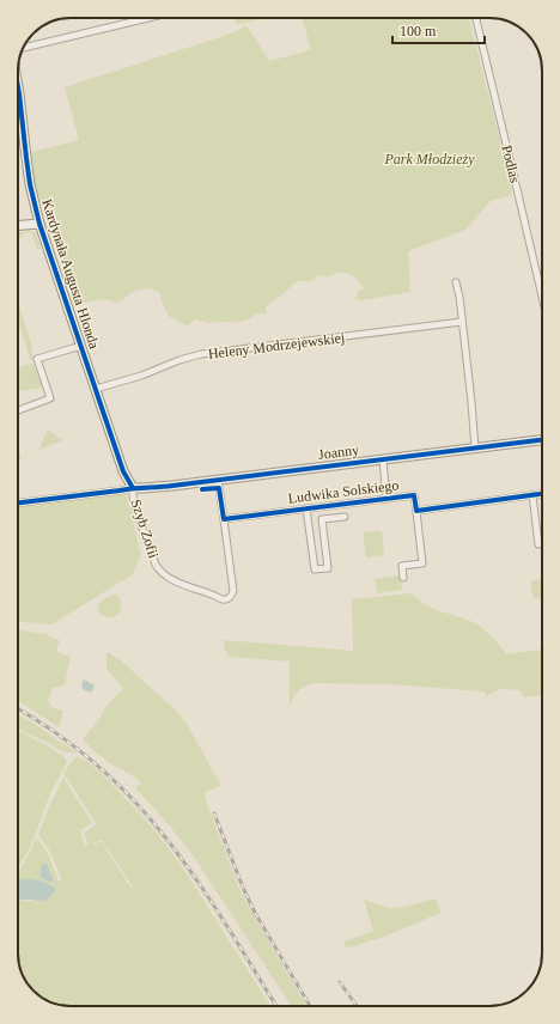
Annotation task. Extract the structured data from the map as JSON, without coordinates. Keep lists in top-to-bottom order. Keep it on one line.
{"streets":{"street":["Podlas","Kardynała Augusta Hlonda","Heleny Modrzejewskiej","Joanny","Ludwika Solskiego","Szyb Zofii"]},"crossings":[["Kardynała Augusta Hlonda","Heleny Modrzejewskiej"],["Kardynała Augusta Hlonda","Joanny"],["Kardynała Augusta Hlonda","Szyb Zofii"],["Joanny","Szyb Zofii"],["Ludwika Solskiego","Szyb Zofii"]],"parks":["Park Młodzieży"],"scale_bar":"100 m"}
